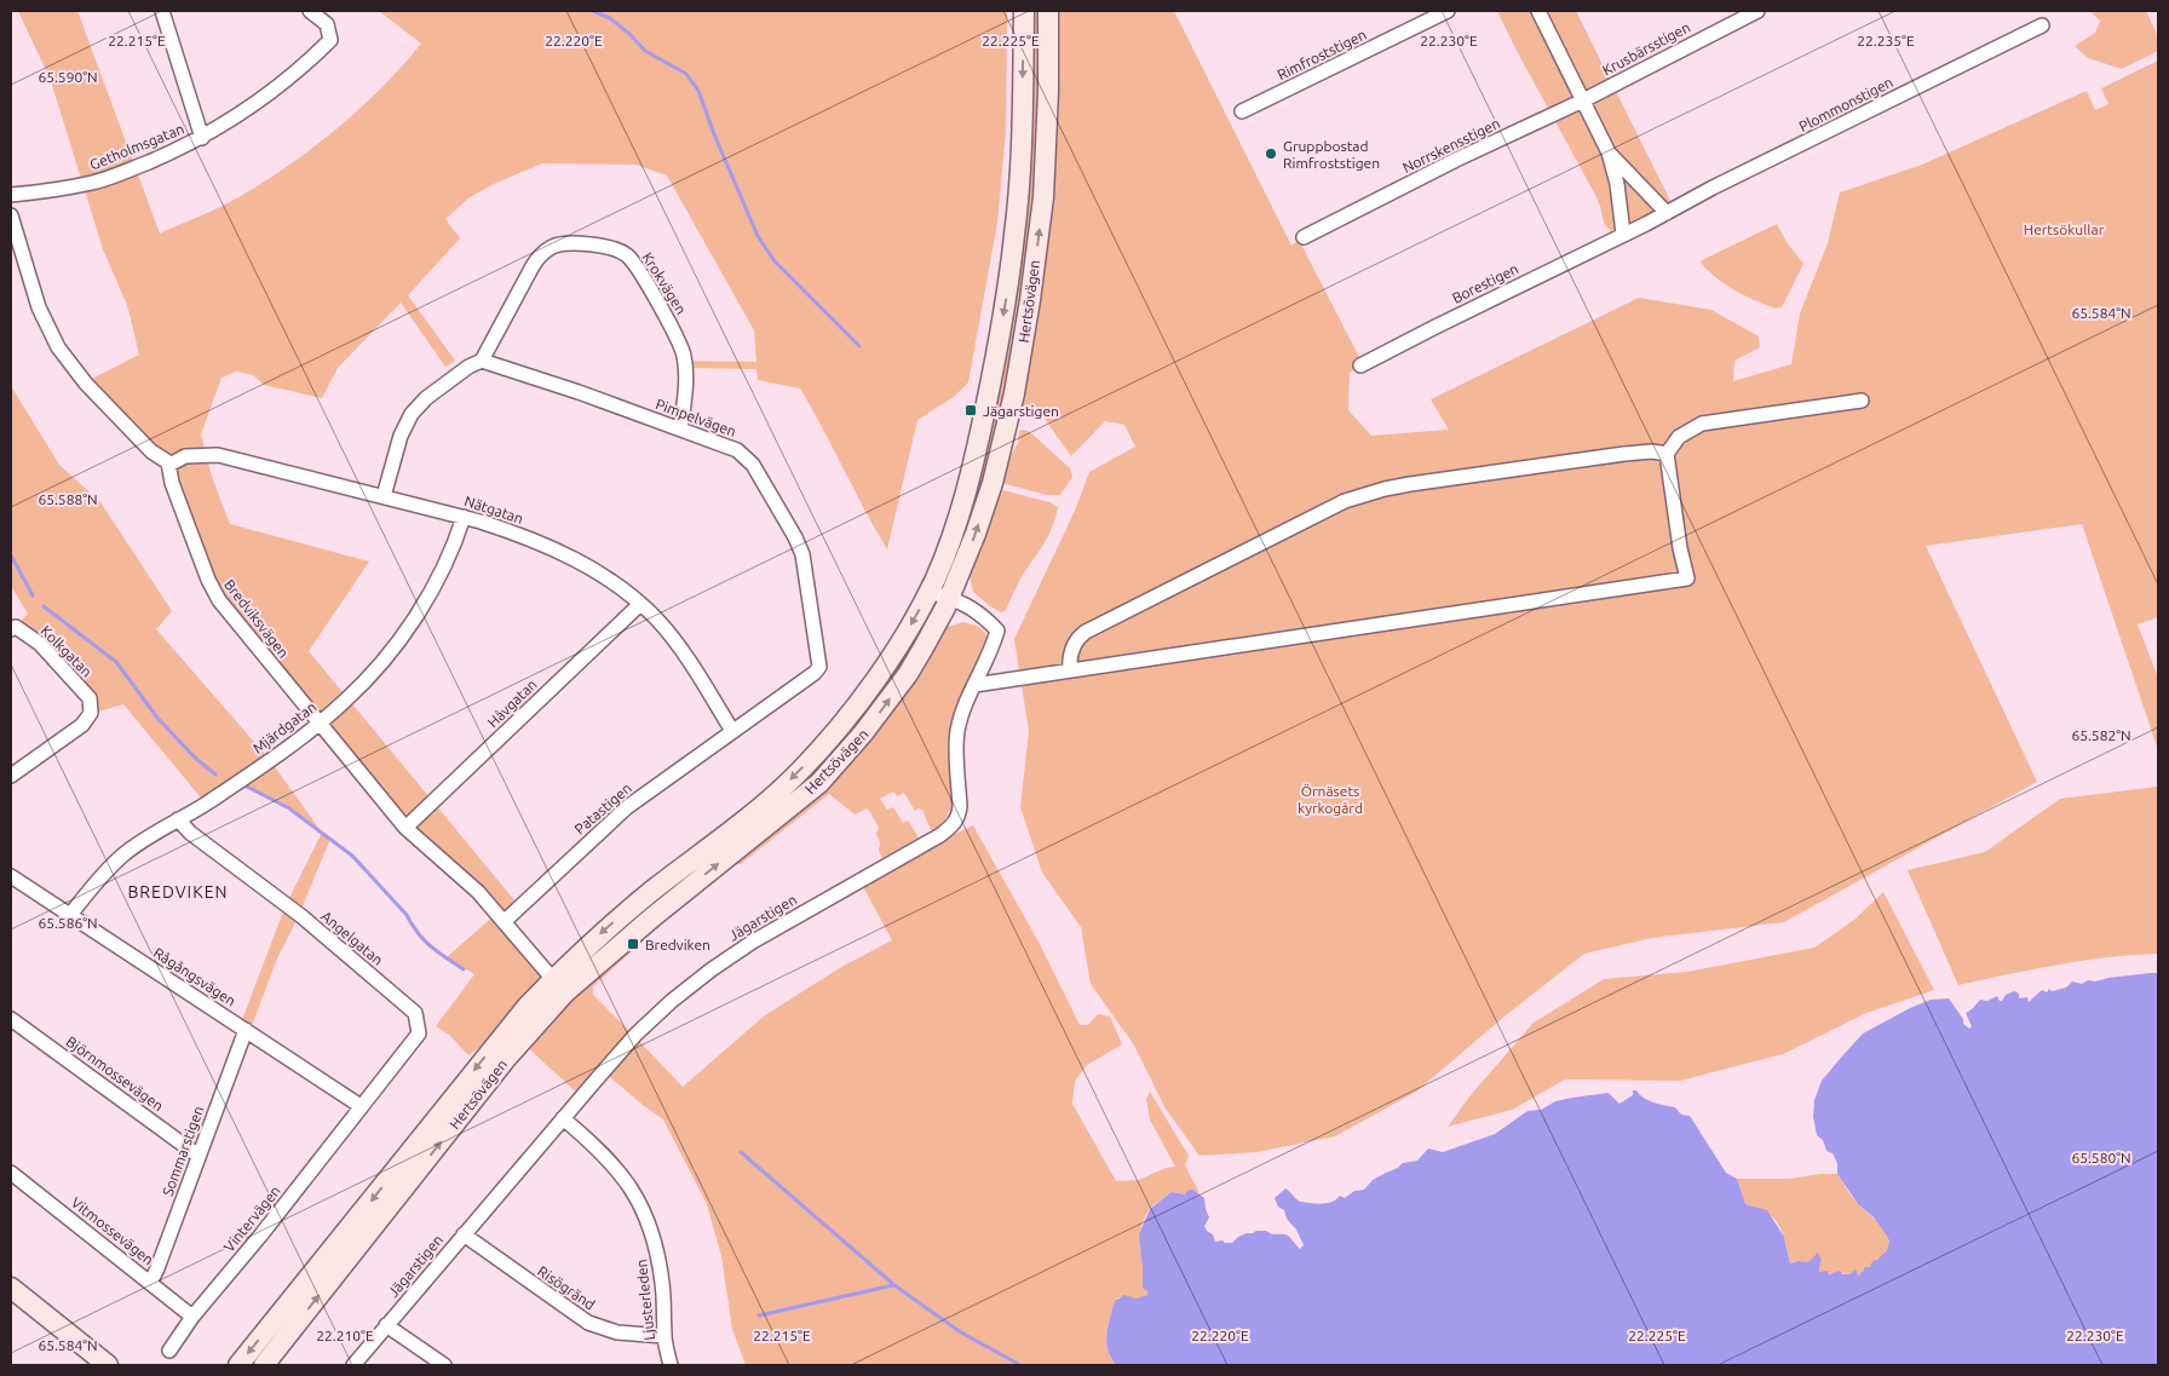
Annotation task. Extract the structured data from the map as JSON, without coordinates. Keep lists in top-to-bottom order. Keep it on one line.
{"streets":{"main road":["Hertsövägen"],"street":["Krusbärsstigen","Rimfroststigen","Plommonstigen","Norrskensstigen","Getholmsgatan","Krokvägen","Borestigen","Pimpelvägen","Nätgatan","Bredviksvägen","Kolkgatan","Håvgatan","Mjärdgatan","Patastigen","Jägarstigen","Angelgatan","Rågångsvägen","Björnmossevägen","Sommarstigen","Vintervägen","Vitmossevägen","Risögränd","Ljusterleden"]},"crossings":[["Krusbärsstigen","Norrskensstigen"],["Plommonstigen","Borestigen"],["Krokvägen","Pimpelvägen"],["Hertsövägen","Bredviksvägen"],["Hertsövägen","Jägarstigen"],["Pimpelvägen","Nätgatan"],["Pimpelvägen","Patastigen"],["Nätgatan","Bredviksvägen"],["Nätgatan","Håvgatan"],["Nätgatan","Mjärdgatan"],["Nätgatan","Patastigen"],["Bredviksvägen","Håvgatan"],["Bredviksvägen","Mjärdgatan"],["Bredviksvägen","Patastigen"],["Mjärdgatan","Angelgatan"],["Mjärdgatan","Rågångsvägen"],["Jägarstigen","Risögränd"],["Jägarstigen","Ljusterleden"],["Angelgatan","Rågångsvägen"],["Angelgatan","Vintervägen"],["Rågångsvägen","Sommarstigen"],["Rågångsvägen","Vintervägen"],["Björnmossevägen","Sommarstigen"],["Sommarstigen","Vitmossevägen"],["Vintervägen","Vitmossevägen"],["Risögränd","Ljusterleden"]],"districts":["BREDVIKEN"],"parks":["Hertsökullar","Örnäsets kyrkogård"],"places":{"other":["Gruppbostad Rimfroststigen"],"transit":["Jägarstigen","Bredviken"]},"coordinates":["22.215°E","22.220°E","22.225°E","22.230°E","22.235°E","65.590°N","65.584°N","65.588°N","65.582°N","65.586°N","65.580°N","22.210°E"]}
